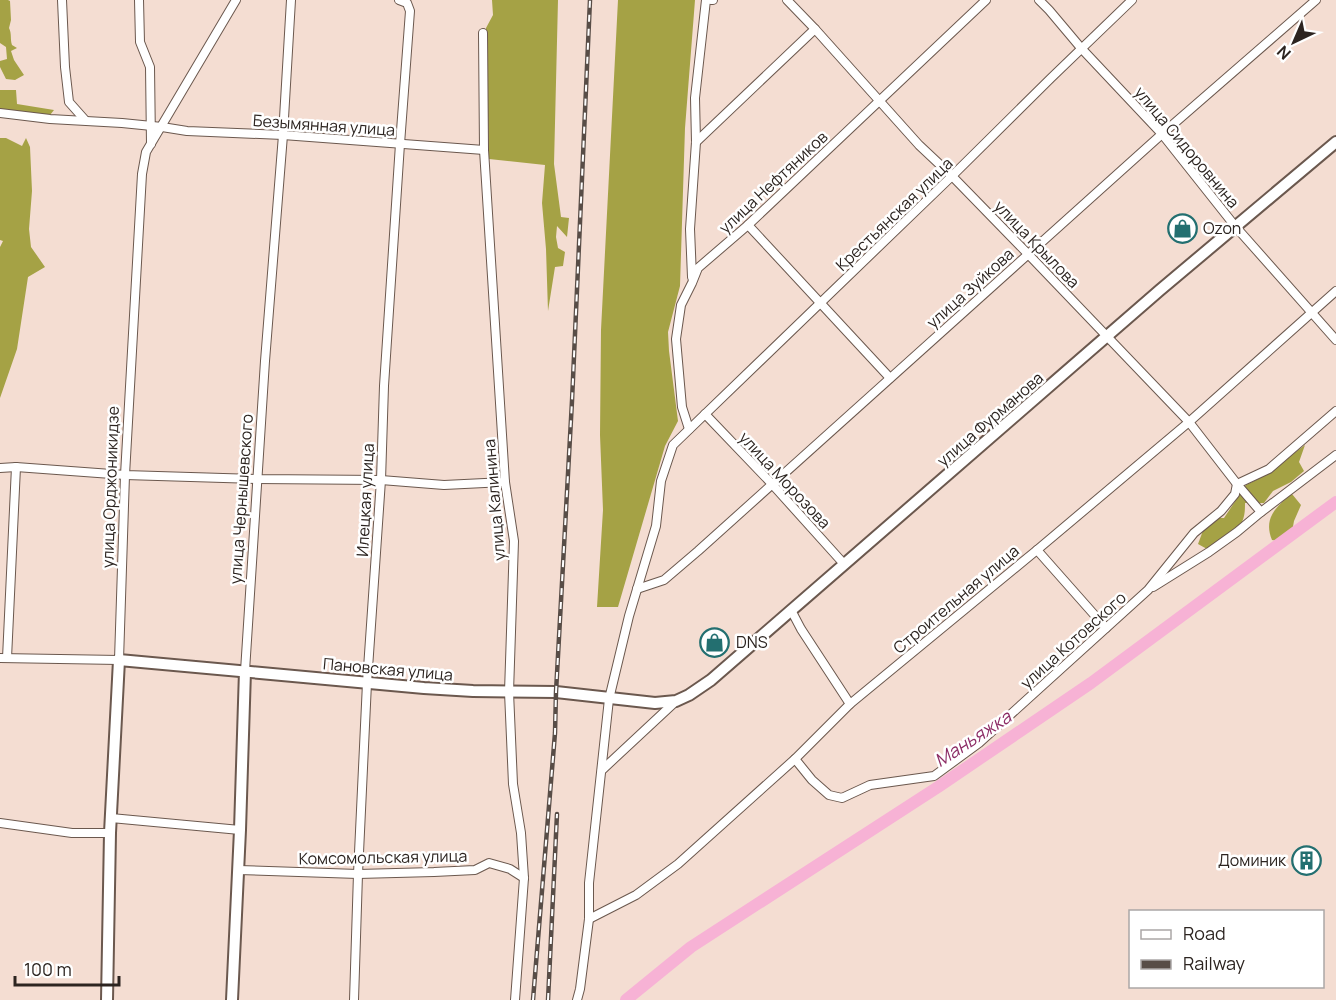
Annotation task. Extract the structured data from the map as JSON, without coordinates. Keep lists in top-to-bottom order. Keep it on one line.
{"streets":{"main road":["улица Фурманова","улица Орджоникидзе","улица Чернышевского","Пановская улица"],"street":["Безымянная улица","улица Сидоровнина","улица Нефтяников","Крестьянская улица","улица Крылова","улица Зуйкова","улица Морозова","Илецкая улица","улица Калинина","Строительная улица","улица Котовского","Комсомольская улица"]},"crossings":[["Безымянная улица","улица Орджоникидзе"],["Безымянная улица","улица Чернышевского"],["Безымянная улица","Илецкая улица"],["Безымянная улица","улица Калинина"],["улица Сидоровнина","Крестьянская улица"],["улица Сидоровнина","улица Зуйкова"],["улица Сидоровнина","улица Фурманова"],["улица Сидоровнина","Строительная улица"],["улица Нефтяников","Крестьянская улица"],["улица Нефтяников","улица Крылова"],["Крестьянская улица","улица Крылова"],["Крестьянская улица","улица Зуйкова"],["Крестьянская улица","улица Морозова"],["улица Крылова","улица Зуйкова"],["улица Крылова","улица Фурманова"],["улица Крылова","Строительная улица"],["улица Крылова","улица Котовского"],["улица Зуйкова","улица Морозова"],["улица Фурманова","улица Морозова"],["улица Фурманова","Пановская улица"],["улица Орджоникидзе","Пановская улица"],["улица Чернышевского","Пановская улица"],["улица Чернышевского","Комсомольская улица"],["Илецкая улица","Пановская улица"],["Илецкая улица","Комсомольская улица"],["улица Калинина","Пановская улица"],["улица Калинина","Комсомольская улица"],["Строительная улица","улица Котовского"]],"water":["Маньяжка"],"places":{"shop":["Ozon","DNS"],"building":["Доминик"]},"legend":["Road","Railway"],"scale_bar":"100 m","north":"bottom left"}
